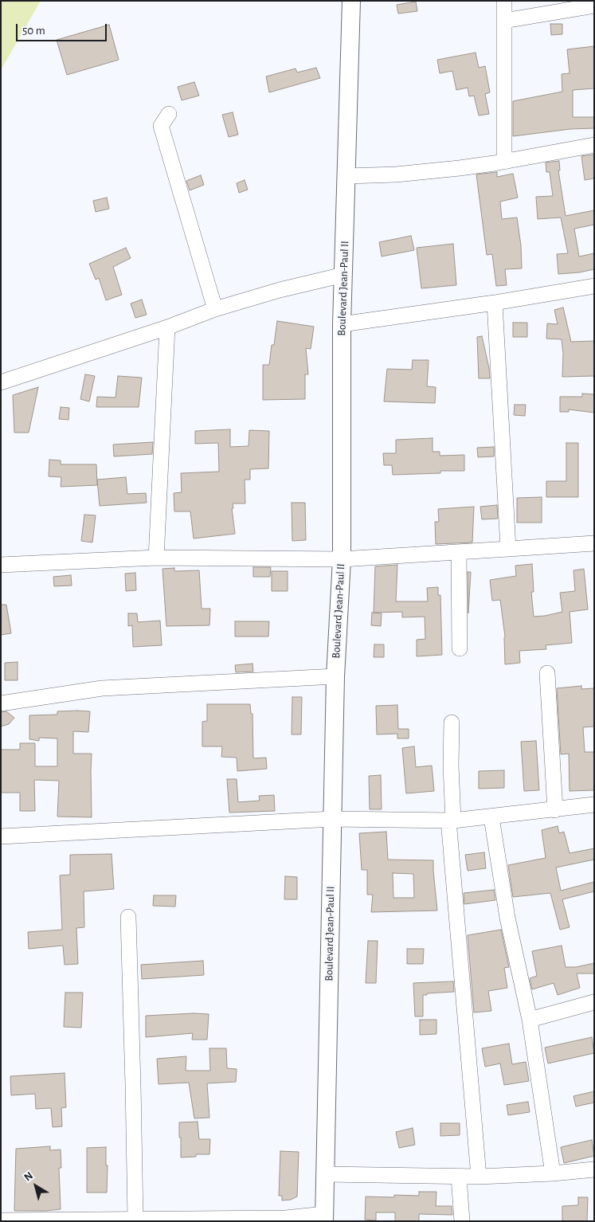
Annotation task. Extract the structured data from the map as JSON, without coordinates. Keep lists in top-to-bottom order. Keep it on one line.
{"streets":{"main road":["Boulevard Jean-Paul II"]},"scale_bar":"50 m","north":"top left"}
